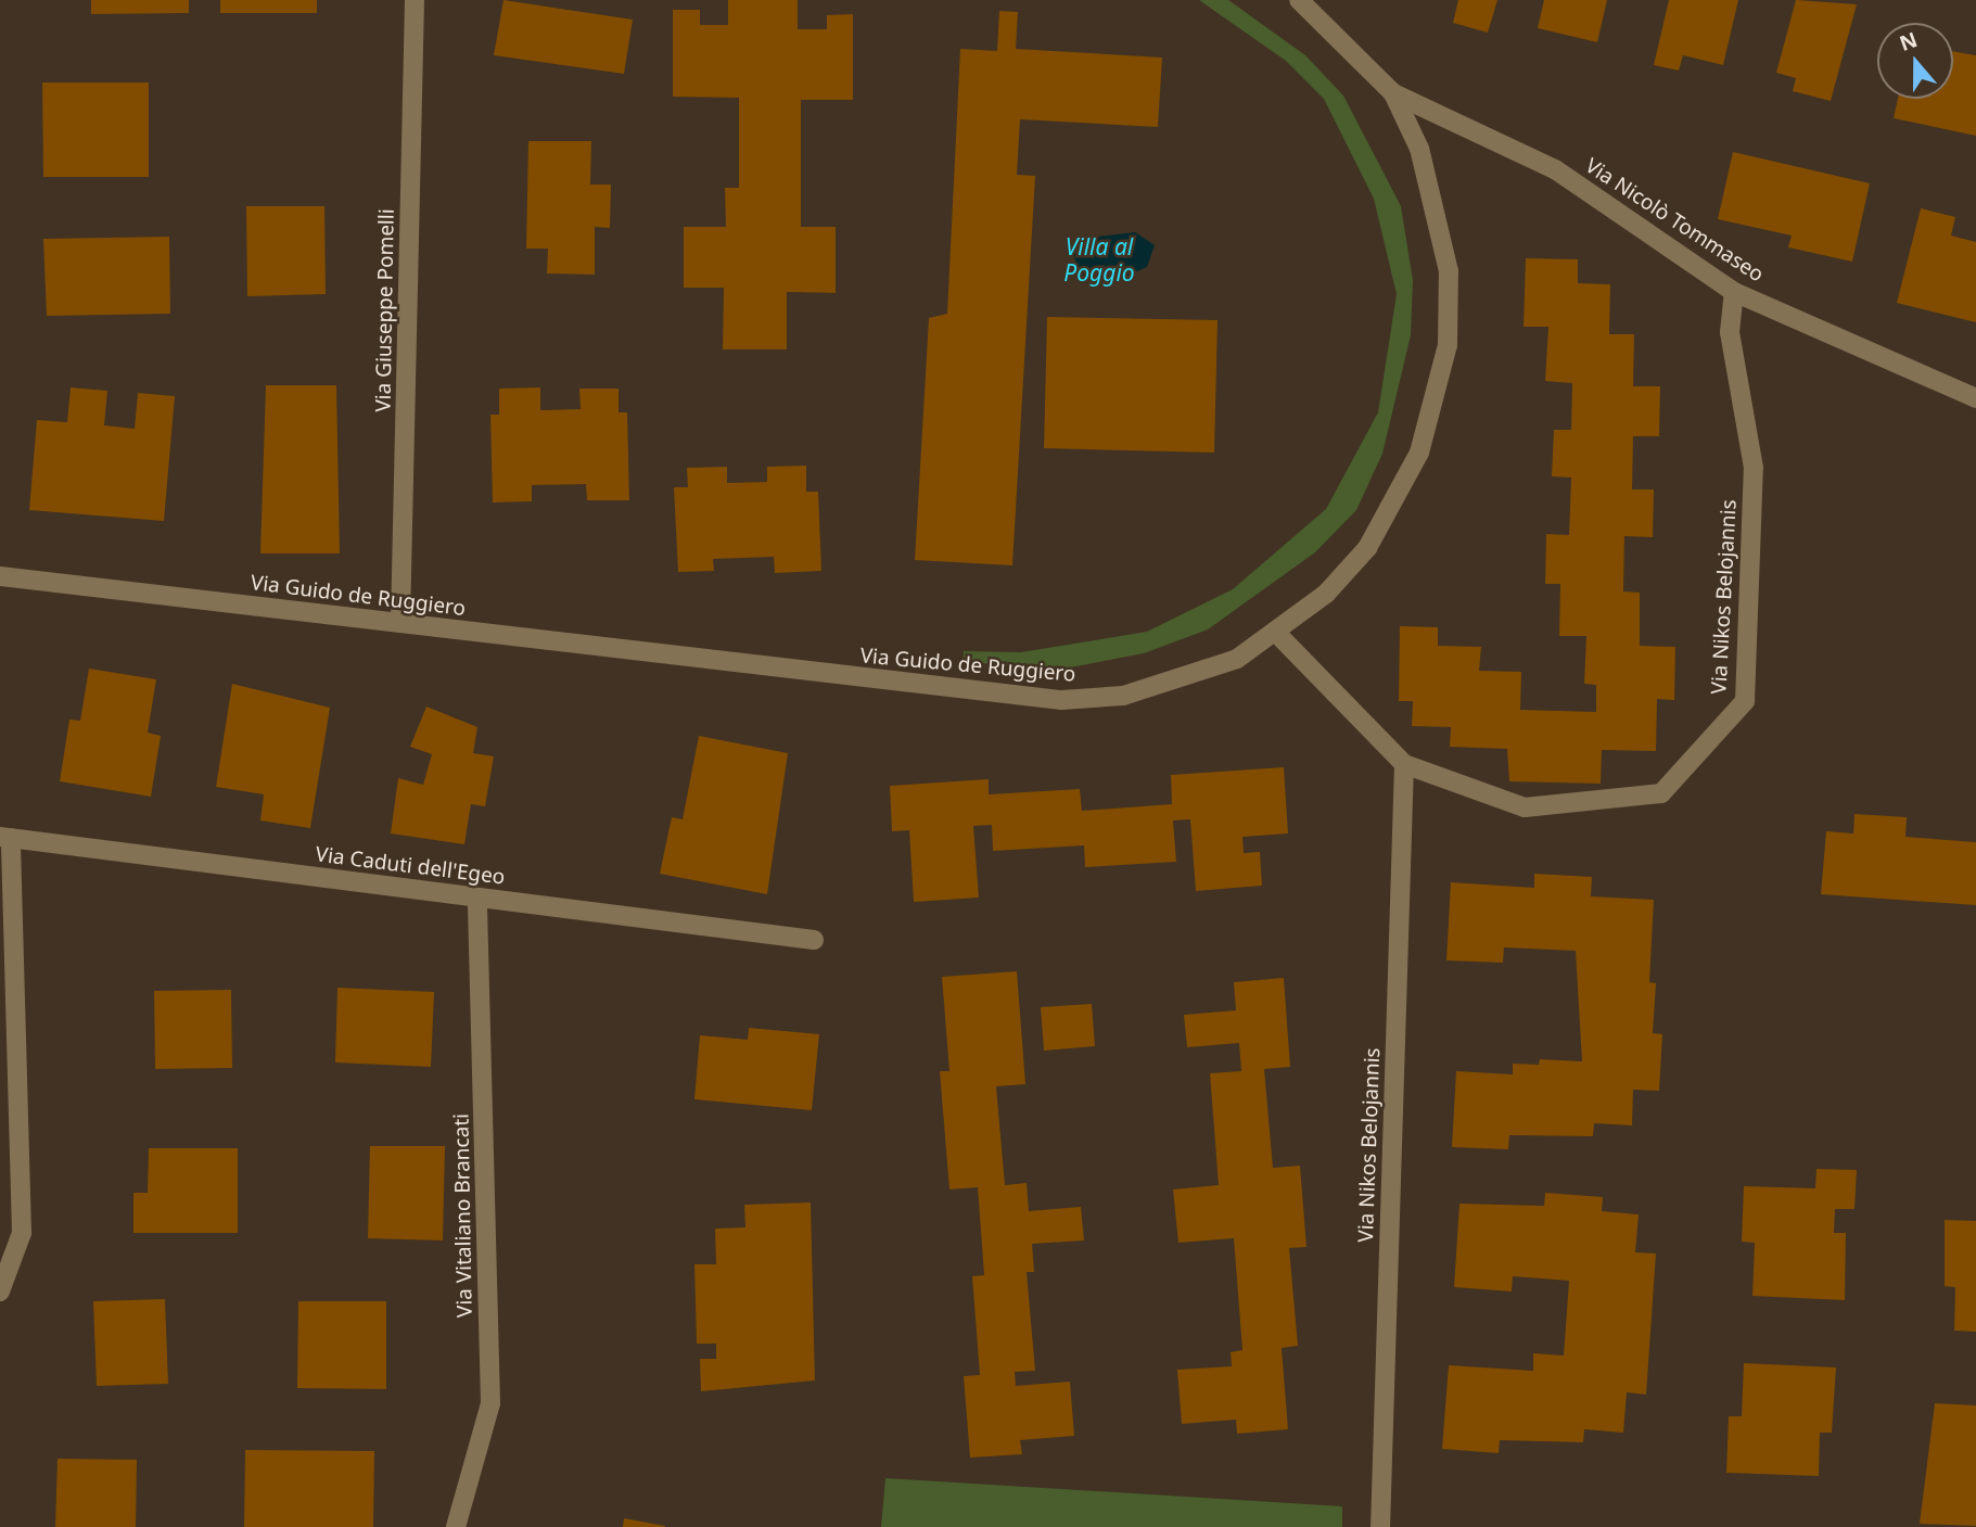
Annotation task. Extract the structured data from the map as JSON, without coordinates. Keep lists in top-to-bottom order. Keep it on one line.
{"streets":{"street":["Via Nicolò Tommaseo","Via Giuseppe Pomelli","Via Guido de Ruggiero","Via Nikos Belojannis","Via Caduti dell'Egeo","Via Vitaliano Brancati"]},"crossings":[["Via Nicolò Tommaseo","Via Guido de Ruggiero"],["Via Nicolò Tommaseo","Via Nikos Belojannis"],["Via Giuseppe Pomelli","Via Guido de Ruggiero"],["Via Guido de Ruggiero","Via Nikos Belojannis"],["Via Caduti dell'Egeo","Via Vitaliano Brancati"]],"water":["Villa al Poggio"],"north":"top"}
